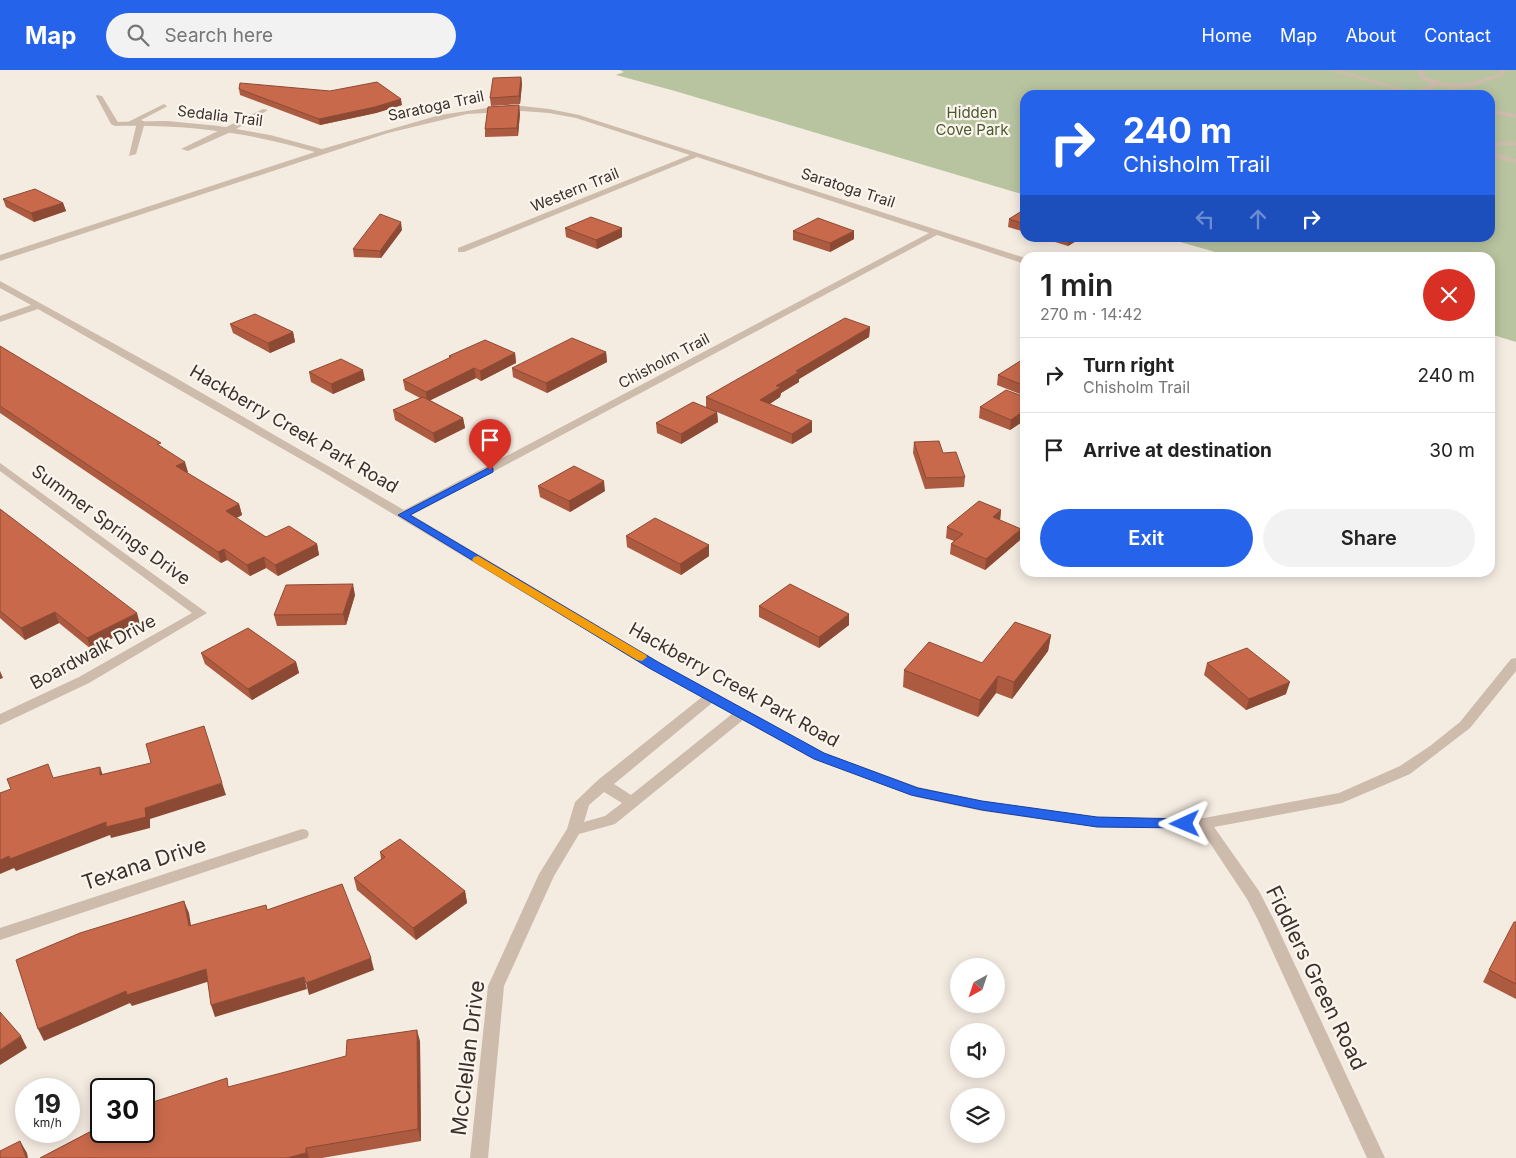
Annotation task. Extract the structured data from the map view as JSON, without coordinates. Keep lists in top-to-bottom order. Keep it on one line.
{"streets":{"street":["Saratoga Trail","Sedalia Trail","Western Trail","Chisholm Trail","Hackberry Creek Park Road","Summer Springs Drive","Boardwalk Drive","Texana Drive","Fiddlers Green Road","McClellan Drive"]},"crossings":[["Saratoga Trail","Sedalia Trail"],["Saratoga Trail","Western Trail"],["Saratoga Trail","Chisholm Trail"],["Chisholm Trail","Hackberry Creek Park Road"],["Hackberry Creek Park Road","Fiddlers Green Road"],["Hackberry Creek Park Road","McClellan Drive"],["Summer Springs Drive","Boardwalk Drive"]],"parks":["Hidden Cove Park"],"north":"bottom left","page":{"header":"Map","search":"Search here","nav":["Home","Map","About","Contact"],"turn":["240 m","Chisholm Trail"],"heading":["1 min","270 m · 14:42"],"list":[{"name":"Turn right","note":"Chisholm Trail","value":"240 m"},{"name":"Arrive at destination","value":"30 m"}],"buttons":["Exit","Share"],"speed":"19 km/h","limit":"30"}}
